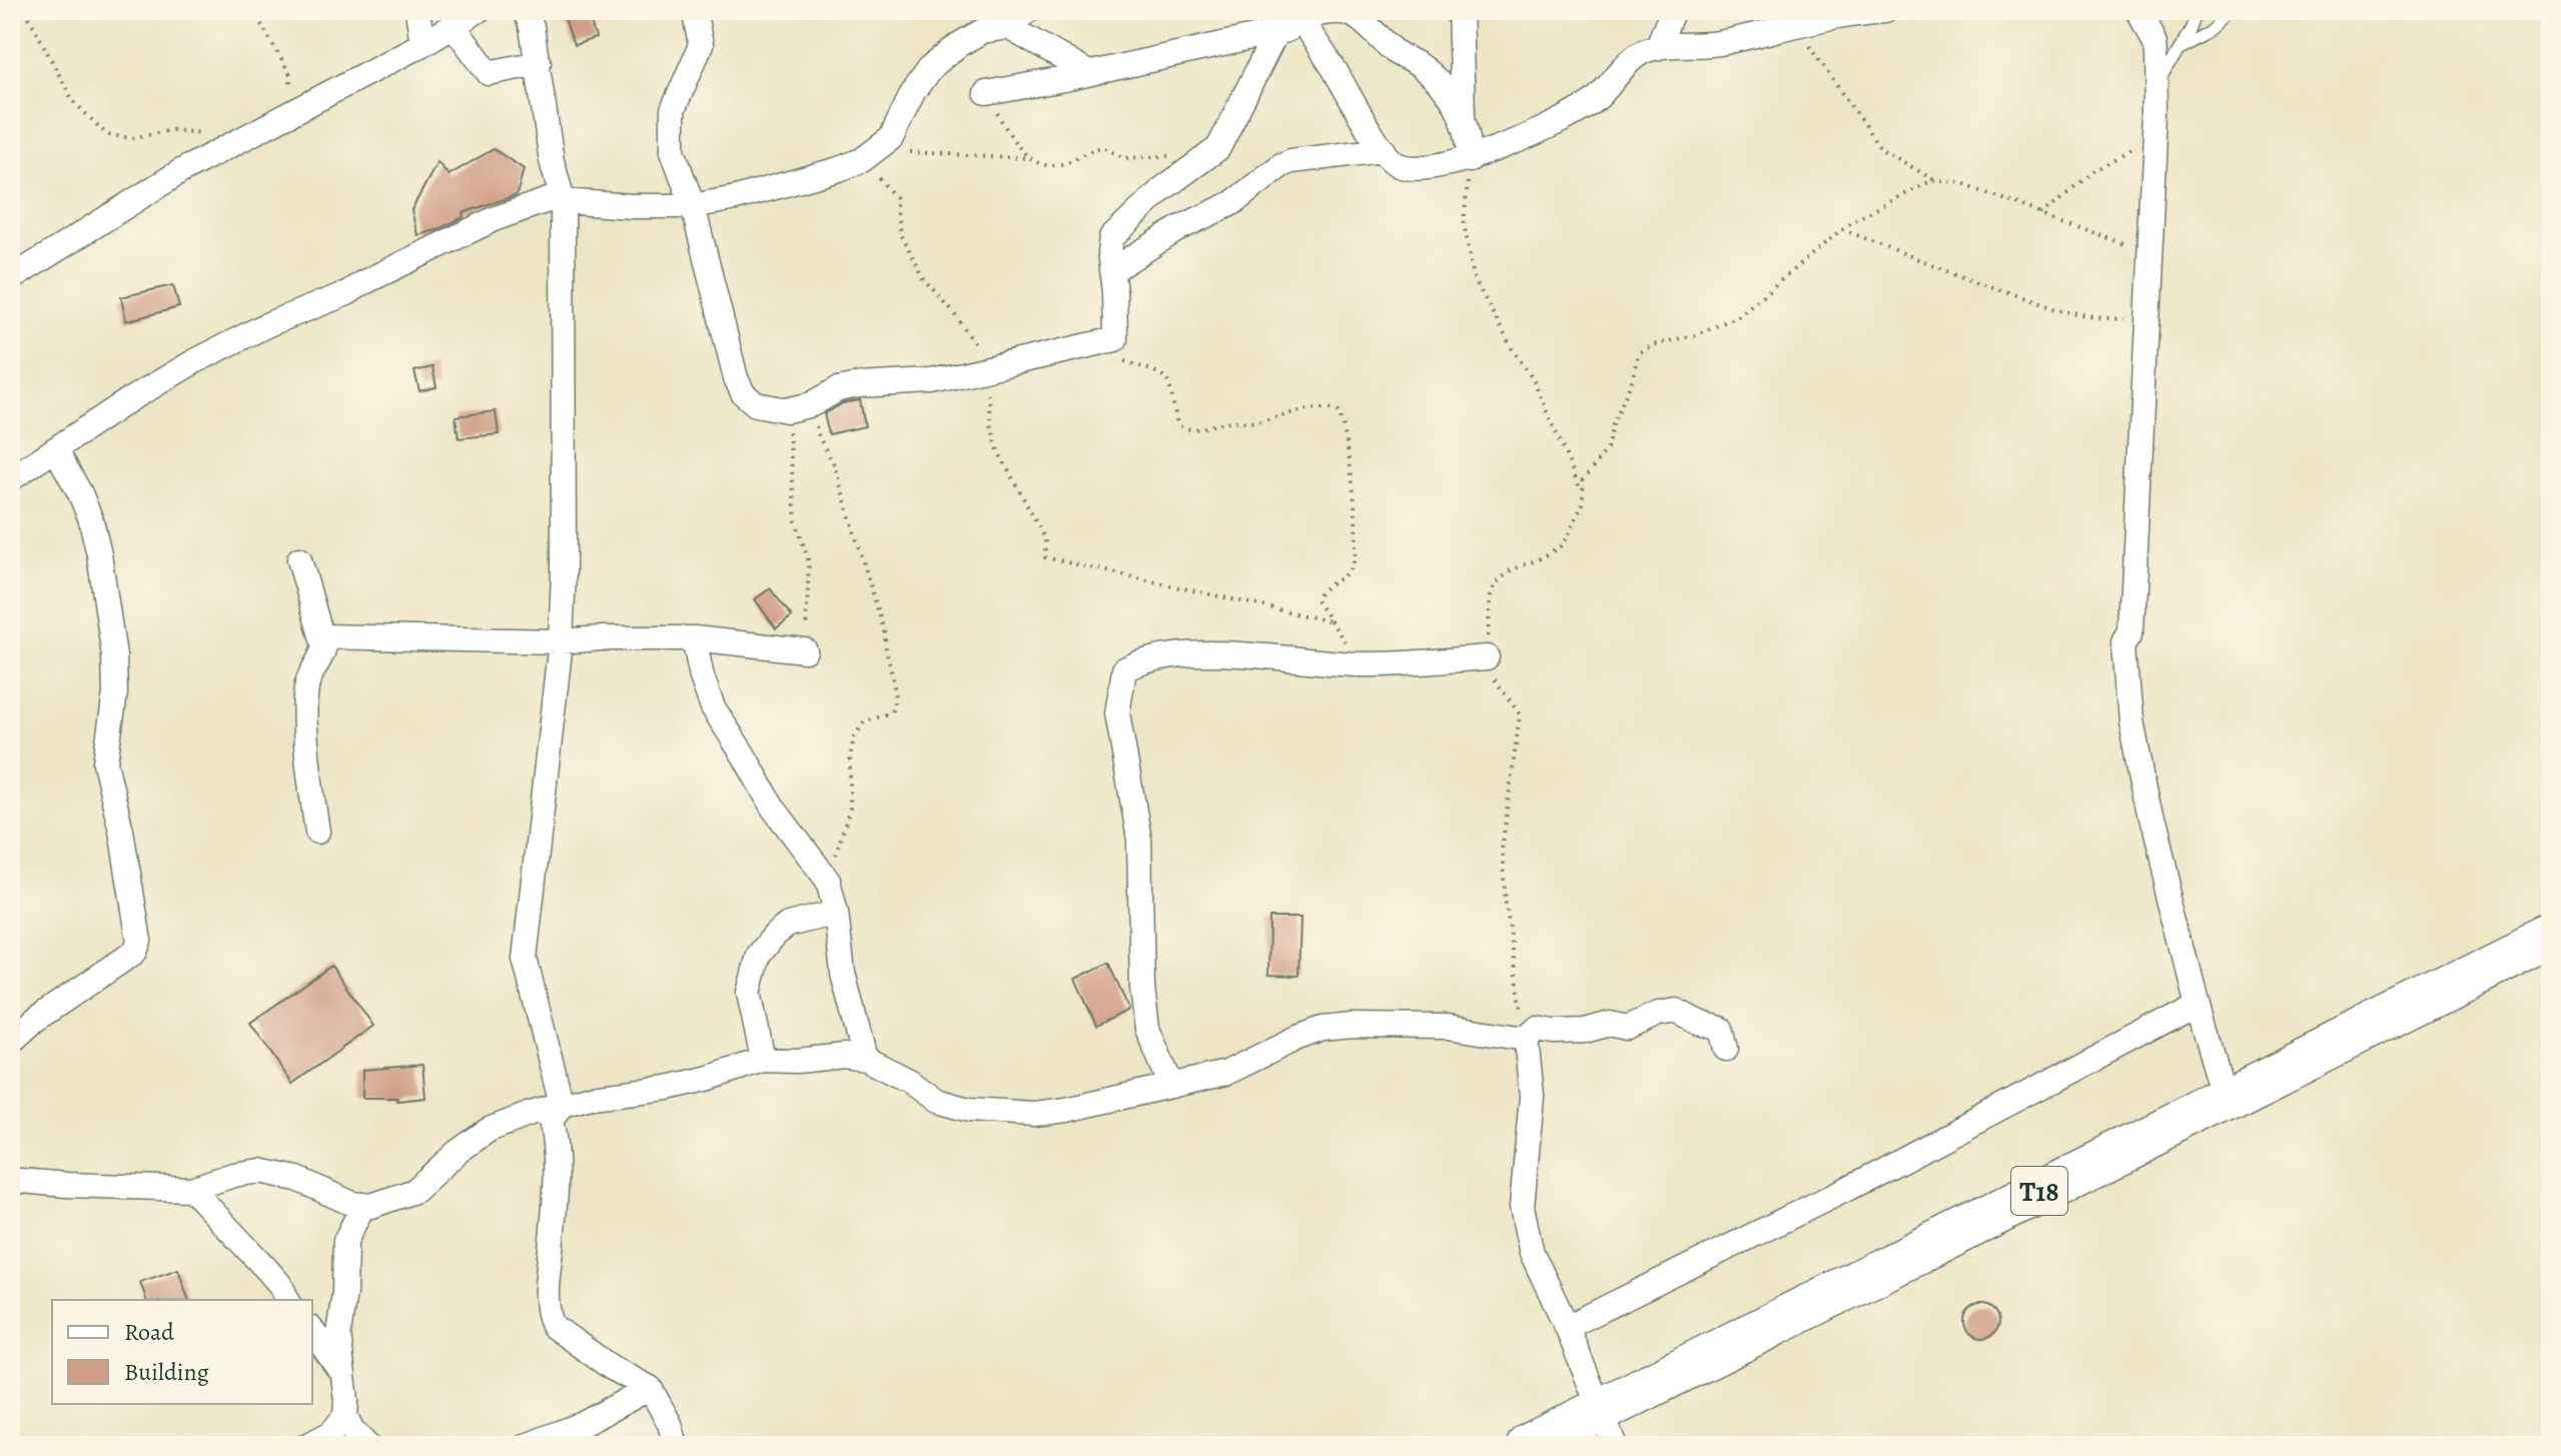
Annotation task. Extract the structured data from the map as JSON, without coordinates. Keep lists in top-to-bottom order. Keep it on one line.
{"streets":{"highway":["T18"]},"legend":["Road","Building"]}
